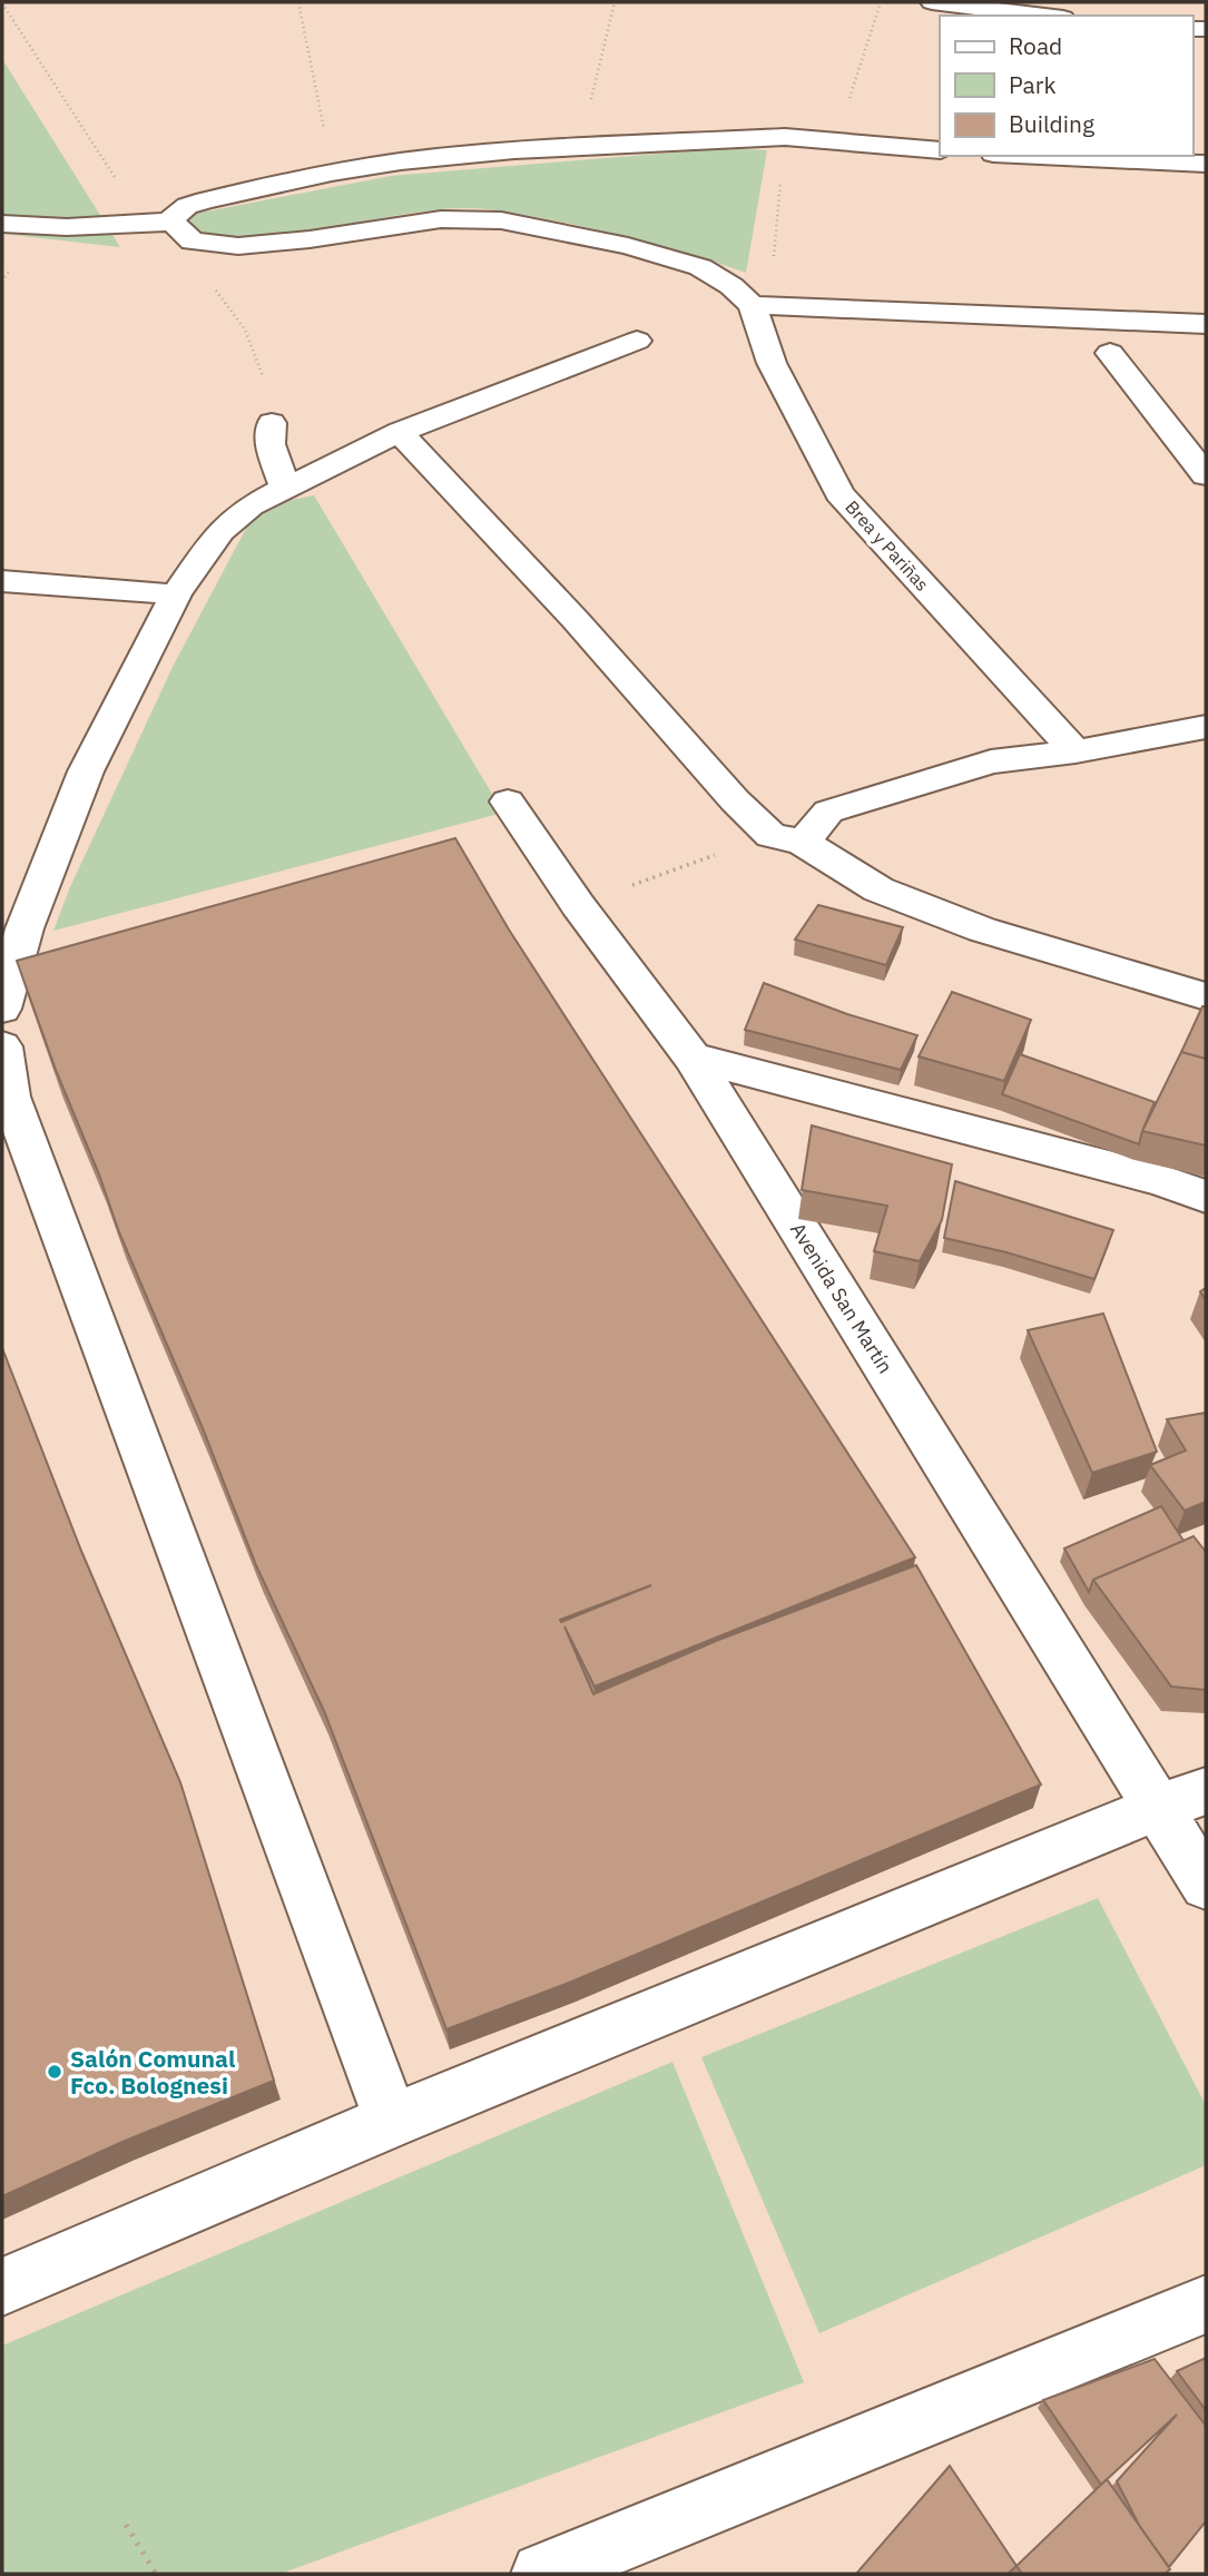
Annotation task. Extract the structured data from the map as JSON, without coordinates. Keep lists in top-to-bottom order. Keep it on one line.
{"streets":{"street":["Brea y Pariñas","Avenida San Martín"]},"places":["Salón Comunal Fco. Bolognesi"],"legend":["Road","Park","Building"]}
